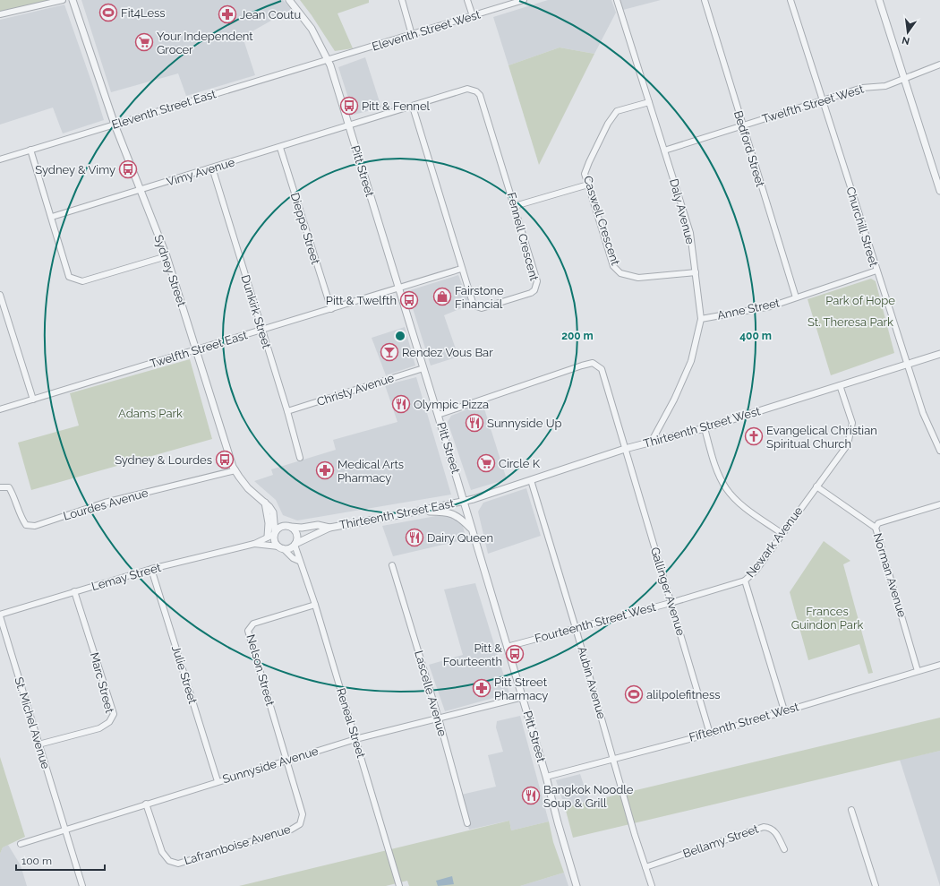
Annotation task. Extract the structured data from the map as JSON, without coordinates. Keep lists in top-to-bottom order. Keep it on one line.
{"streets":{"street":["Eleventh Street West","Twelfth Street West","Eleventh Street East","Bedford Street","Pitt Street","Vimy Avenue","Daly Avenue","Caswell Crescent","Churchill Street","Dieppe Street","Fennell Crescent","Sydney Street","Anne Street","Dunkirk Street","Twelfth Street East","Christy Avenue","Thirteenth Street West","Lourdes Avenue","Thirteenth Street East","Newark Avenue","Norman Avenue","Lemay Street","Gallinger Avenue","Fourteenth Street West","Nelson Street","Julie Street","Marc Street","Aubin Avenue","Lascelle Avenue","Fifteenth Street West","St. Michel Avenue","Reneal Street","Sunnyside Avenue","Bellamy Street","Laframboise Avenue"]},"crossings":[["Eleventh Street West","Eleventh Street East"],["Eleventh Street West","Pitt Street"],["Twelfth Street West","Bedford Street"],["Twelfth Street West","Daly Avenue"],["Twelfth Street West","Churchill Street"],["Eleventh Street East","Pitt Street"],["Eleventh Street East","Sydney Street"],["Bedford Street","Anne Street"],["Pitt Street","Vimy Avenue"],["Pitt Street","Fennell Crescent"],["Pitt Street","Twelfth Street East"],["Pitt Street","Christy Avenue"],["Pitt Street","Thirteenth Street West"],["Pitt Street","Thirteenth Street East"],["Pitt Street","Gallinger Avenue"],["Pitt Street","Fourteenth Street West"],["Pitt Street","Fifteenth Street West"],["Pitt Street","Sunnyside Avenue"],["Vimy Avenue","Dieppe Street"],["Vimy Avenue","Fennell Crescent"],["Vimy Avenue","Sydney Street"],["Vimy Avenue","Dunkirk Street"],["Daly Avenue","Caswell Crescent"],["Daly Avenue","Anne Street"],["Daly Avenue","Thirteenth Street West"],["Churchill Street","Anne Street"],["Churchill Street","Thirteenth Street West"],["Dieppe Street","Twelfth Street East"],["Sydney Street","Twelfth Street East"],["Sydney Street","Lourdes Avenue"],["Sydney Street","Thirteenth Street East"],["Sydney Street","Lemay Street"],["Sydney Street","Reneal Street"],["Dunkirk Street","Twelfth Street East"],["Dunkirk Street","Christy Avenue"],["Thirteenth Street West","Thirteenth Street East"],["Thirteenth Street West","Newark Avenue"],["Thirteenth Street West","Gallinger Avenue"],["Thirteenth Street West","Aubin Avenue"],["Thirteenth Street East","Lemay Street"],["Thirteenth Street East","Reneal Street"],["Newark Avenue","Norman Avenue"],["Newark Avenue","Fourteenth Street West"],["Newark Avenue","Fifteenth Street West"],["Norman Avenue","Fifteenth Street West"],["Lemay Street","Julie Street"],["Lemay Street","Marc Street"],["Lemay Street","St. Michel Avenue"],["Lemay Street","Reneal Street"],["Gallinger Avenue","Fourteenth Street West"],["Gallinger Avenue","Fifteenth Street West"],["Fourteenth Street West","Aubin Avenue"],["Nelson Street","Reneal Street"],["Nelson Street","Sunnyside Avenue"],["Nelson Street","Laframboise Avenue"],["Julie Street","Sunnyside Avenue"],["Marc Street","St. Michel Avenue"],["Aubin Avenue","Fifteenth Street West"],["Aubin Avenue","Bellamy Street"],["Lascelle Avenue","Sunnyside Avenue"],["St. Michel Avenue","Sunnyside Avenue"],["Reneal Street","Sunnyside Avenue"],["Sunnyside Avenue","Laframboise Avenue"]],"parks":["Park of Hope","St. Theresa Park","Adams Park","Frances Guindon Park"],"places":{"sports":["Fit4Less","alilpolefitness"],"pharmacy":["Jean Coutu","Medical Arts Pharmacy","Pitt Street Pharmacy"],"supermarket":["Your Independent Grocer","Circle K"],"bus stop":["Pitt & Fennel","Sydney & Vimy","Pitt & Twelfth","Sydney & Lourdes","Pitt & Fourteenth"],"shop":["Fairstone Financial"],"bar":["Rendez Vous Bar"],"restaurant":["Olympic Pizza","Sunnyside Up","Dairy Queen","Bangkok Noodle Soup & Grill"],"church":["Evangelical Christian Spiritual Church"]},"scale_bar":"100 m","north":"bottom","rings":["200 m","400 m"]}
